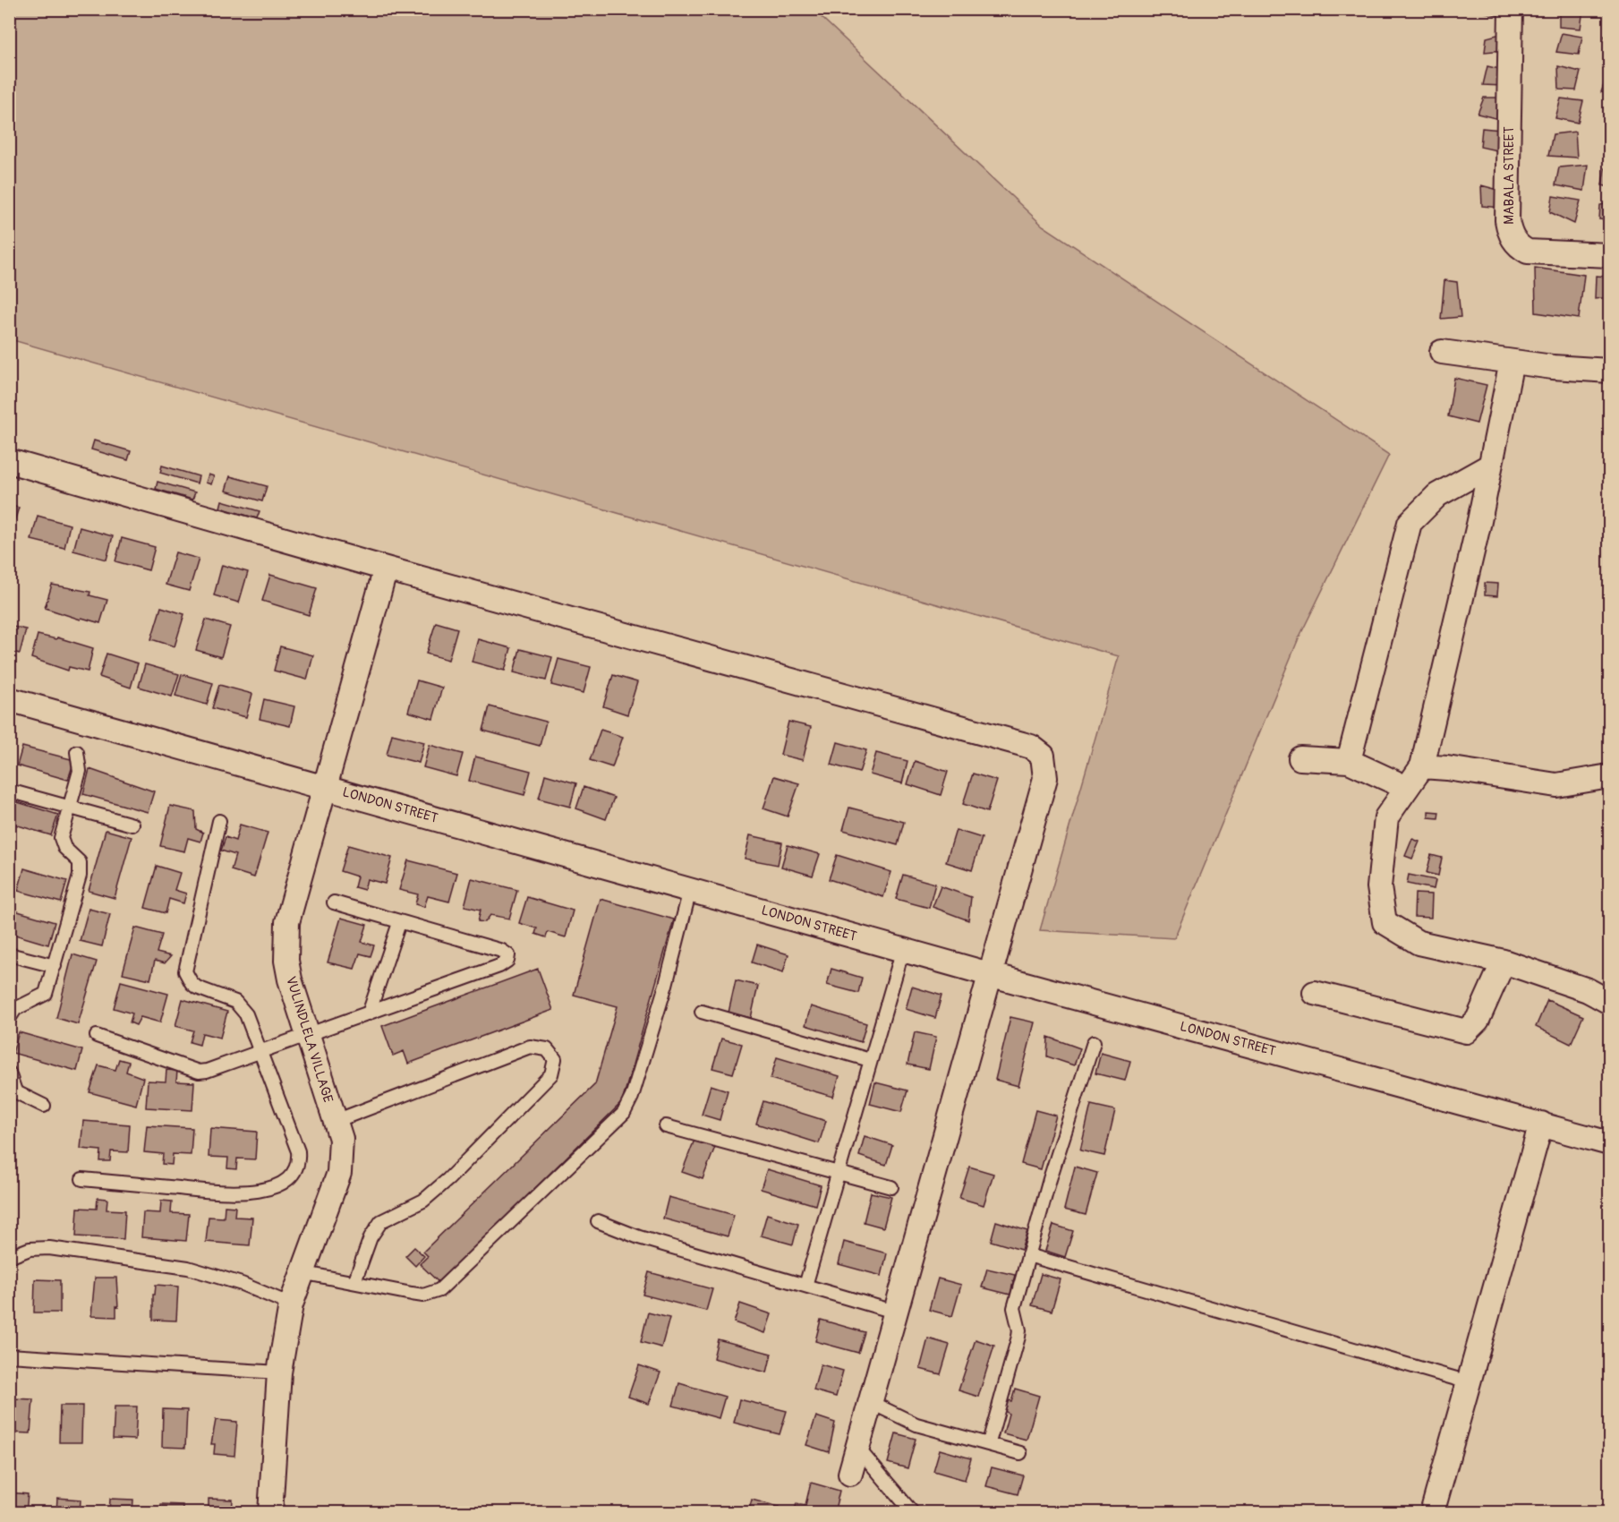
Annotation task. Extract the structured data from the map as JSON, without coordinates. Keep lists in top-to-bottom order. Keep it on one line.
{"streets":{"street":["MABALA STREET","LONDON STREET","VULINDLELA VILLAGE"]},"crossings":[["LONDON STREET","VULINDLELA VILLAGE"]]}
